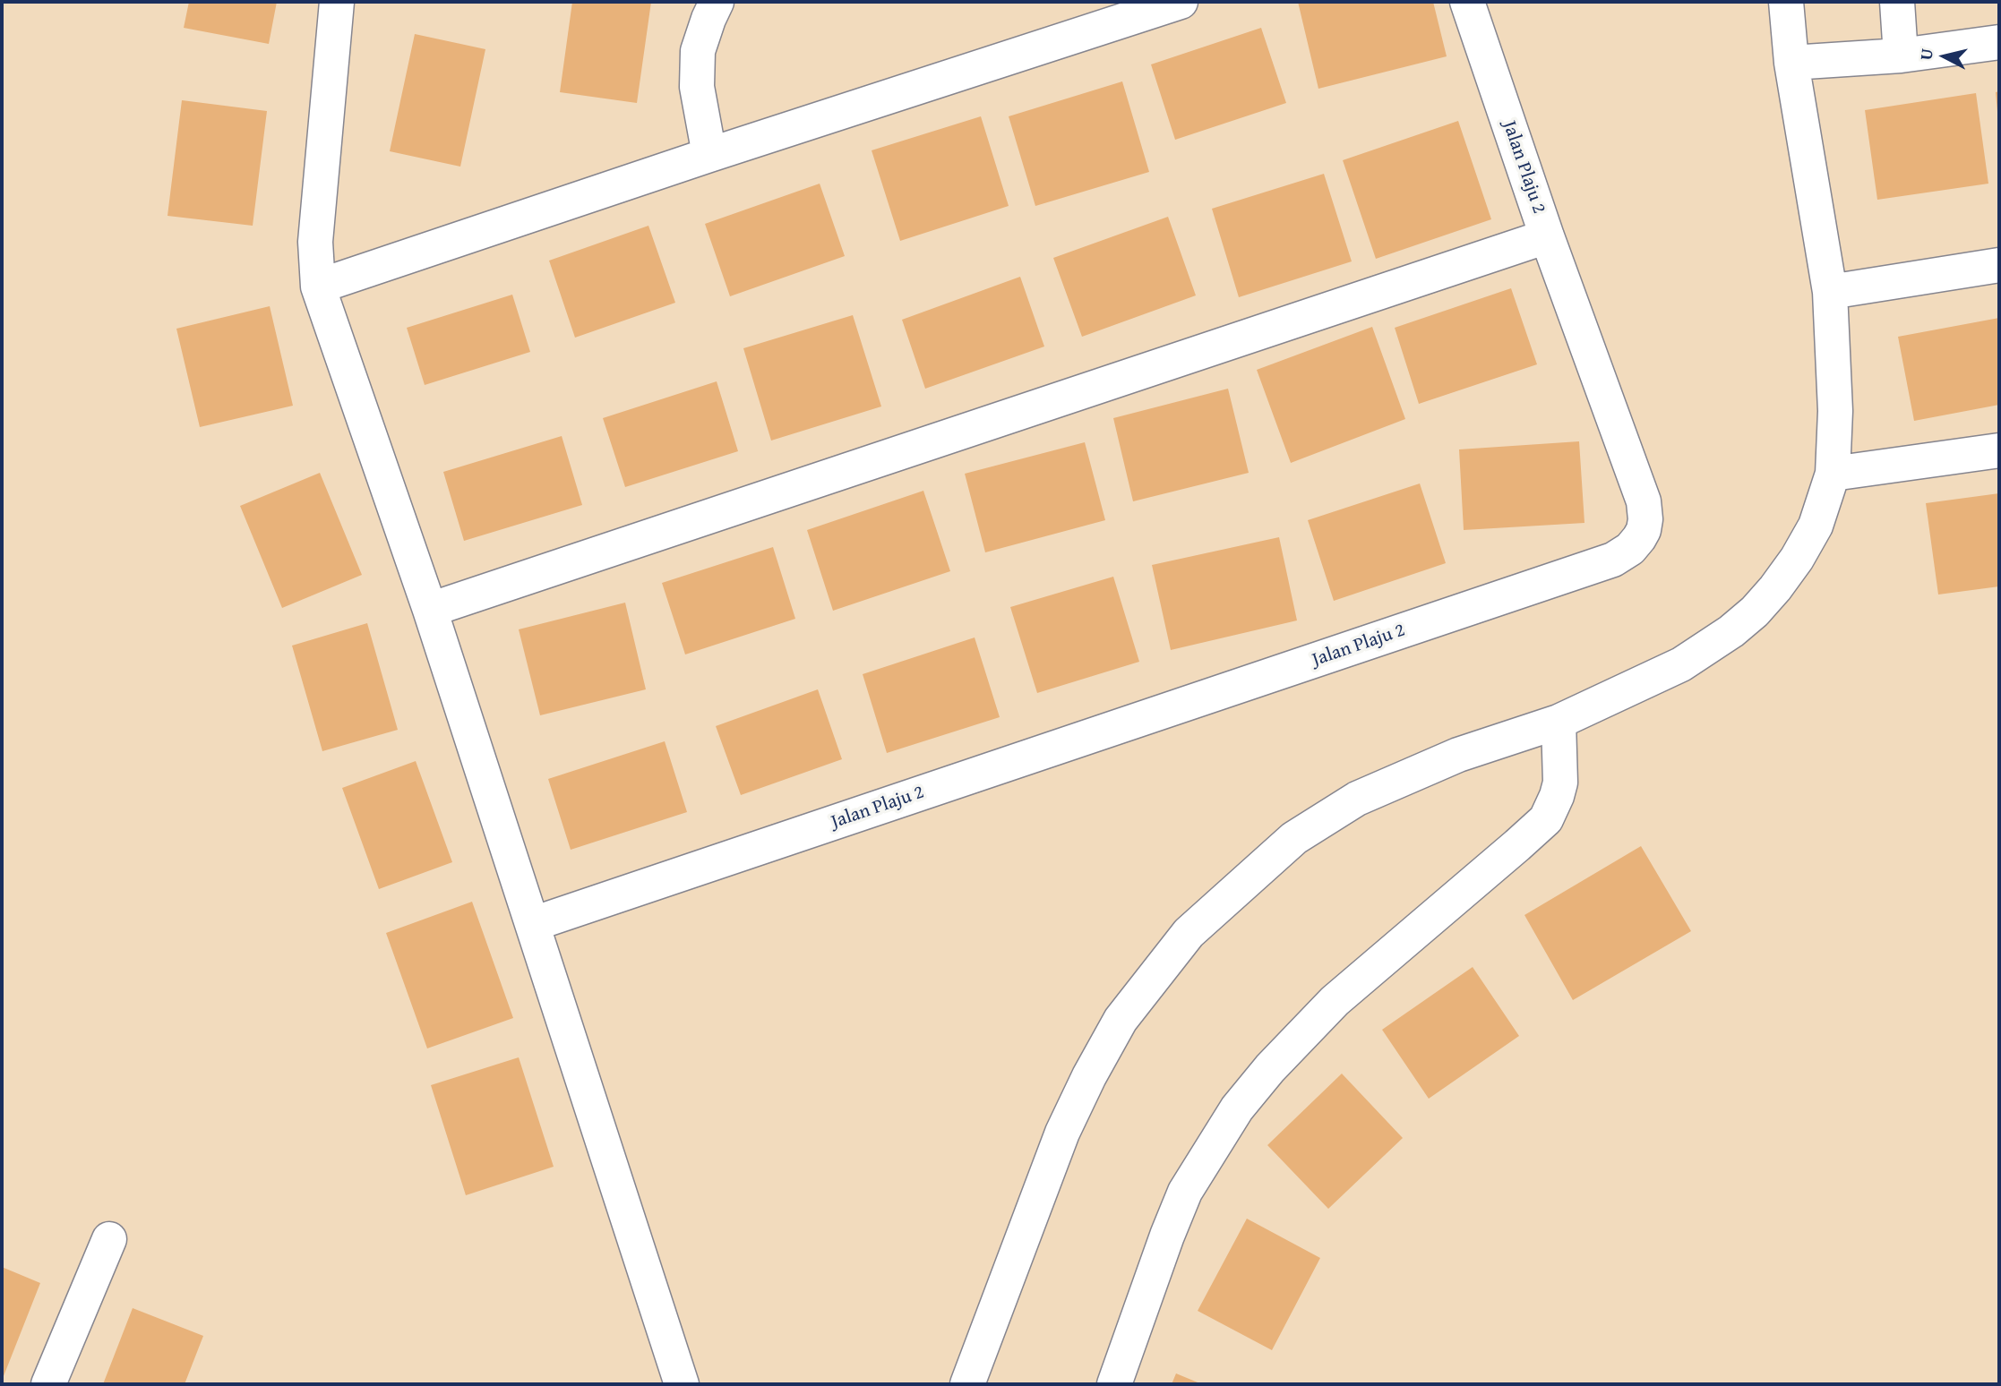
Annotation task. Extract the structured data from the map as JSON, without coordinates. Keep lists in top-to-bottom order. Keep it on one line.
{"streets":{"street":["Jalan Plaju 2"]},"north":"left"}
